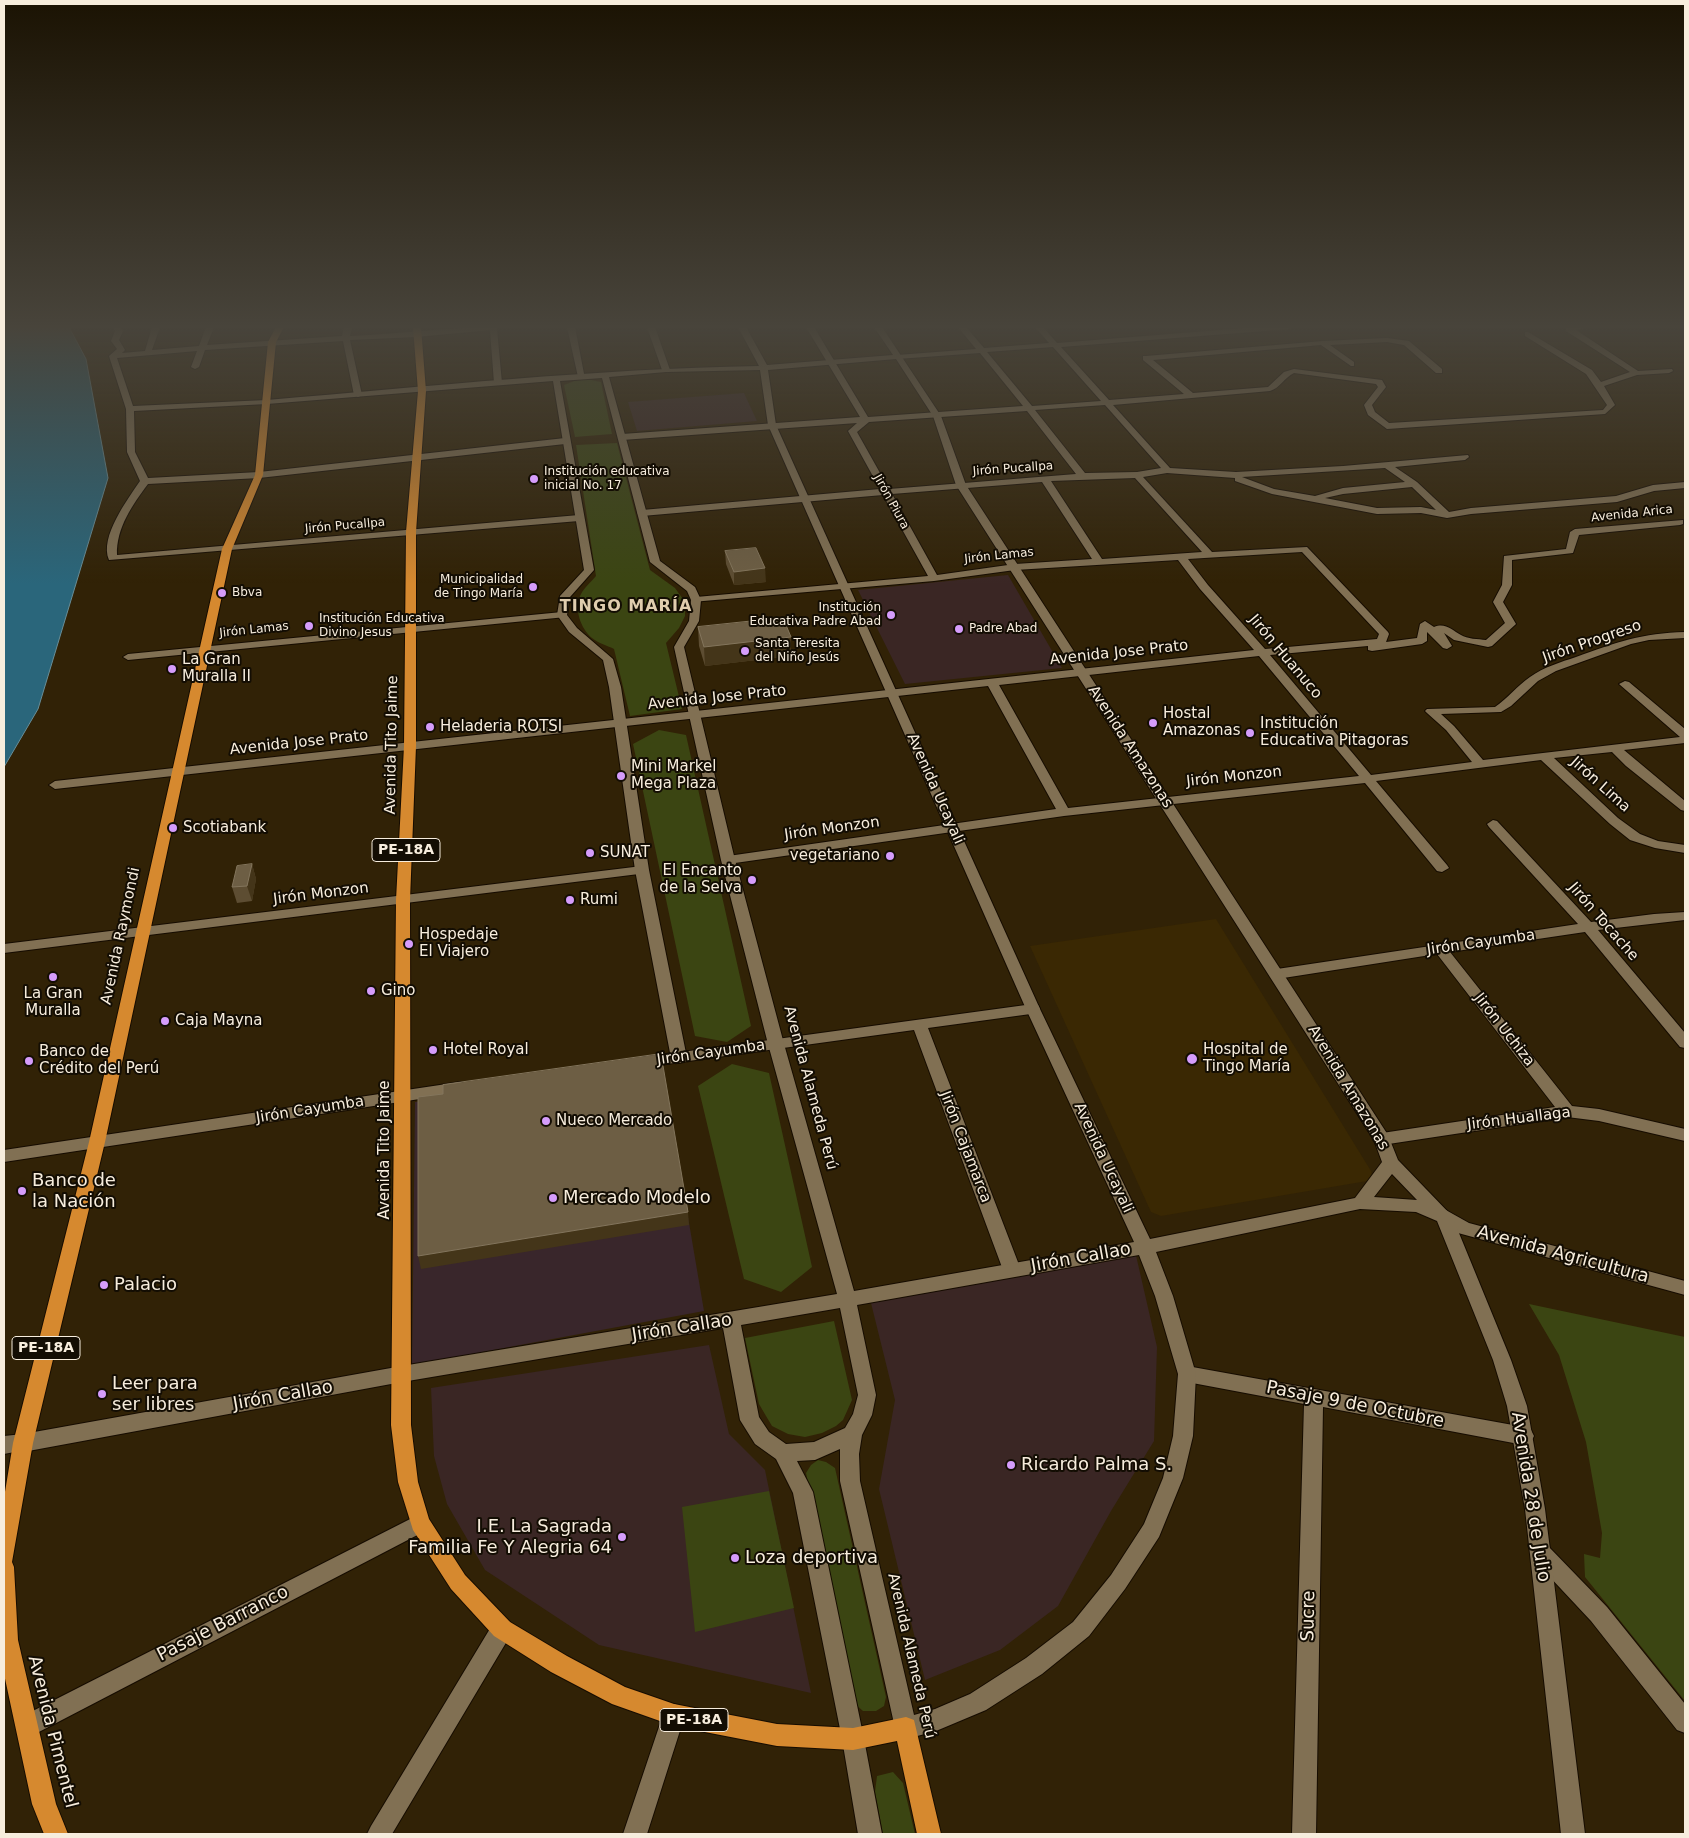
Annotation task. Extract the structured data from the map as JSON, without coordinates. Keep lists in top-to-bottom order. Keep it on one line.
{"streets":{"highway":["Avenida Tito Jaime","PE-18A","Avenida Raymondi","Avenida Alameda Perú","Avenida Pimentel"],"street":["Jirón Pucallpa","Jirón Piura","Avenida Arica","Jirón Lamas","Jirón Progreso","Avenida Jose Prato","Jirón Huanuco","Avenida Amazonas","Jirón Monzon","Jirón Lima","Avenida Ucayali","Jirón Tocache","Jirón Cayumba","Jirón Uchiza","Jirón Huallaga","Jirón Cajamarca","Avenida Agricultura","Jirón Callao","Pasaje 9 de Octubre","Avenida 28 de Julio","Sucre","Pasaje Barranco"]},"crossings":[["Jirón Pucallpa","Jirón Piura"],["Jirón Pucallpa","Avenida Tito Jaime"],["Jirón Pucallpa","Avenida Amazonas"],["Jirón Pucallpa","Avenida Ucayali"],["Jirón Pucallpa","Avenida Raymondi"],["Jirón Piura","Jirón Lamas"],["Avenida Arica","Avenida Jose Prato"],["Jirón Lamas","Avenida Jose Prato"],["Jirón Lamas","Jirón Huanuco"],["Jirón Lamas","Avenida Tito Jaime"],["Jirón Lamas","Avenida Amazonas"],["Jirón Lamas","Avenida Ucayali"],["Jirón Lamas","Avenida Raymondi"],["Jirón Lamas","Avenida Alameda Perú"],["Jirón Progreso","Jirón Monzon"],["Avenida Jose Prato","Jirón Huanuco"],["Avenida Jose Prato","Avenida Tito Jaime"],["Avenida Jose Prato","Avenida Amazonas"],["Avenida Jose Prato","Avenida Ucayali"],["Avenida Jose Prato","Avenida Raymondi"],["Avenida Jose Prato","Avenida Alameda Perú"],["Jirón Huanuco","Jirón Monzon"],["Avenida Tito Jaime","Jirón Monzon"],["Avenida Tito Jaime","PE-18A"],["Avenida Tito Jaime","Jirón Cayumba"],["Avenida Tito Jaime","Jirón Callao"],["Avenida Amazonas","Jirón Monzon"],["Avenida Amazonas","Jirón Cayumba"],["Avenida Amazonas","Jirón Huallaga"],["Avenida Amazonas","Avenida 28 de Julio"],["Jirón Monzon","Jirón Lima"],["Jirón Monzon","Avenida Ucayali"],["Jirón Monzon","Avenida Raymondi"],["Jirón Monzon","Avenida Alameda Perú"],["Avenida Ucayali","Jirón Cayumba"],["Avenida Ucayali","Jirón Callao"],["Avenida Ucayali","Pasaje 9 de Octubre"],["PE-18A","Avenida Alameda Perú"],["PE-18A","Jirón Callao"],["PE-18A","Pasaje Barranco"],["Jirón Tocache","Jirón Cayumba"],["Avenida Raymondi","Jirón Cayumba"],["Avenida Raymondi","Jirón Callao"],["Jirón Cayumba","Jirón Uchiza"],["Jirón Cayumba","Avenida Alameda Perú"],["Jirón Cayumba","Jirón Cajamarca"],["Jirón Uchiza","Jirón Huallaga"],["Avenida Alameda Perú","Jirón Callao"],["Jirón Cajamarca","Jirón Callao"],["Avenida Agricultura","Jirón Callao"],["Avenida Agricultura","Avenida 28 de Julio"],["Jirón Callao","Avenida 28 de Julio"],["Pasaje 9 de Octubre","Avenida 28 de Julio"],["Pasaje 9 de Octubre","Sucre"],["Pasaje Barranco","Avenida Pimentel"]],"districts":["TINGO MARÍA"],"places":["Institución educativa inicial No. 17","Municipalidad de Tingo María","Bbva","Institución Educativa Padre Abad","Institución Educativa Divino Jesus","Padre Abad","Santa Teresita del Niño Jesús","La Gran Muralla II","Hostal Amazonas","Heladeria ROTSI","Institución Educativa Pitagoras","Mini Markel Mega Plaza","Scotiabank","SUNAT","vegetariano","El Encanto de la Selva","Rumi","Hospedaje El Viajero","La Gran Muralla","Gino","Caja Mayna","Hotel Royal","Hospital de Tingo María","Banco de Crédito del Perú","Nueco Mercado","Banco de la Nación","Mercado Modelo","Palacio","Leer para ser libres","Ricardo Palma S.","I.E. La Sagrada Familia Fe Y Alegria 64","Loza deportiva"]}
